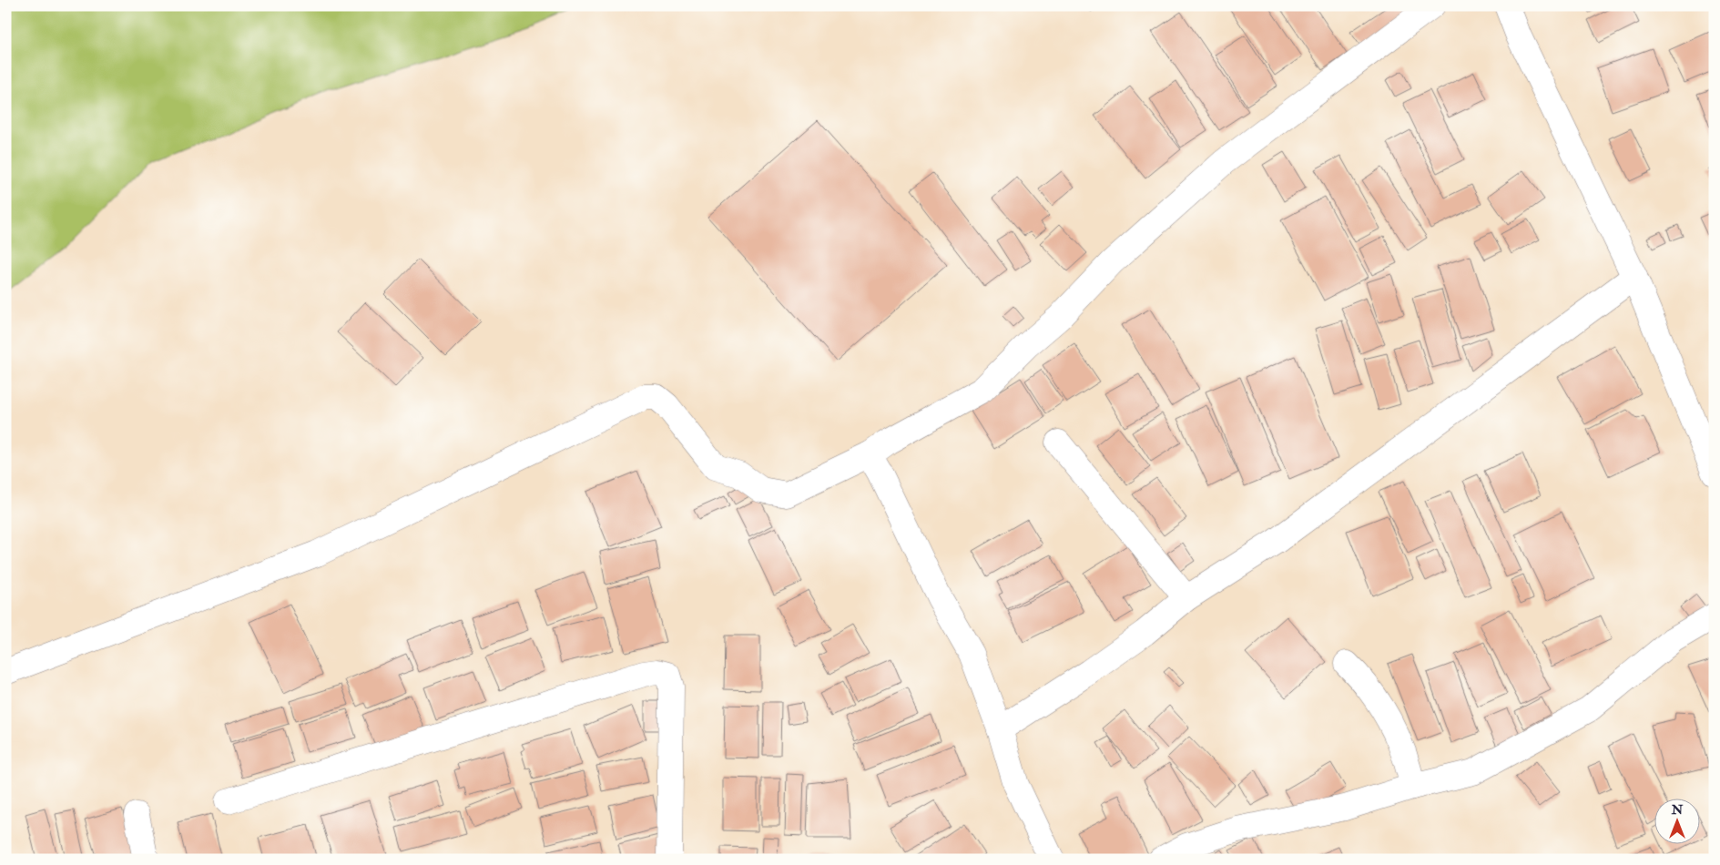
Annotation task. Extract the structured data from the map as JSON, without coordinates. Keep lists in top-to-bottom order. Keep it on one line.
{"north":"top"}
